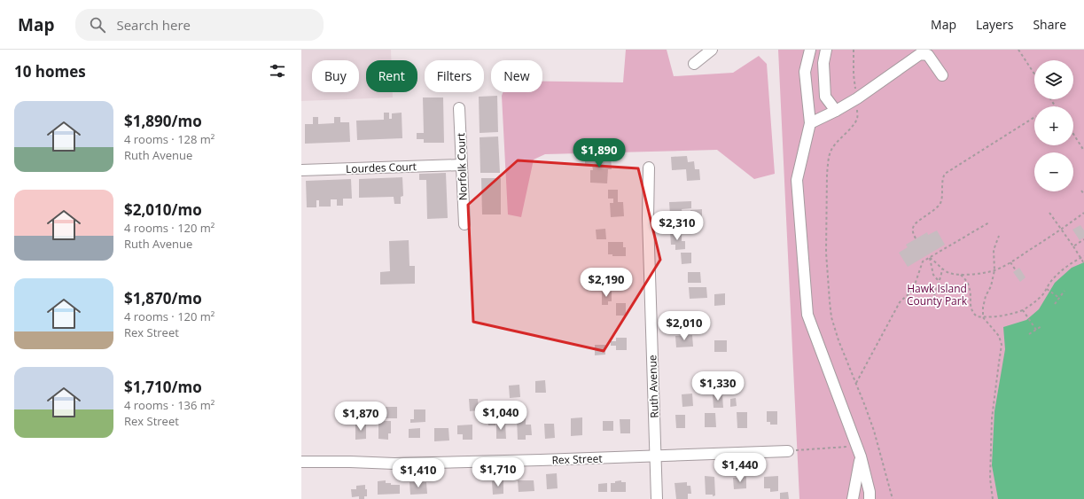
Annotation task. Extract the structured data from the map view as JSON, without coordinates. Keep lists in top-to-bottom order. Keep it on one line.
{"streets":{"street":["Norfolk Court","Lourdes Court","Ruth Avenue","Rex Street"]},"crossings":[["Norfolk Court","Lourdes Court"],["Ruth Avenue","Rex Street"]],"parks":["Hawk Island County Park"],"page":{"header":"Map","search":"Search here","nav":["Map","Layers","Share"],"heading":"10 homes","map_buttons":["+","−"],"chip":["Buy","Rent","Filters","New"],"list":[{"name":"$1,890/mo","note":"4 rooms · 128 m² · Ruth Avenue"},{"name":"$2,010/mo","note":"4 rooms · 120 m² · Ruth Avenue"},{"name":"$1,870/mo","note":"4 rooms · 120 m² · Rex Street"},{"name":"$1,710/mo","note":"4 rooms · 136 m² · Rex Street"}],"price":["$1,890","$2,310","$2,190","$2,010","$1,330","$1,040","$1,870","$1,440","$1,710","$1,410"]}}
